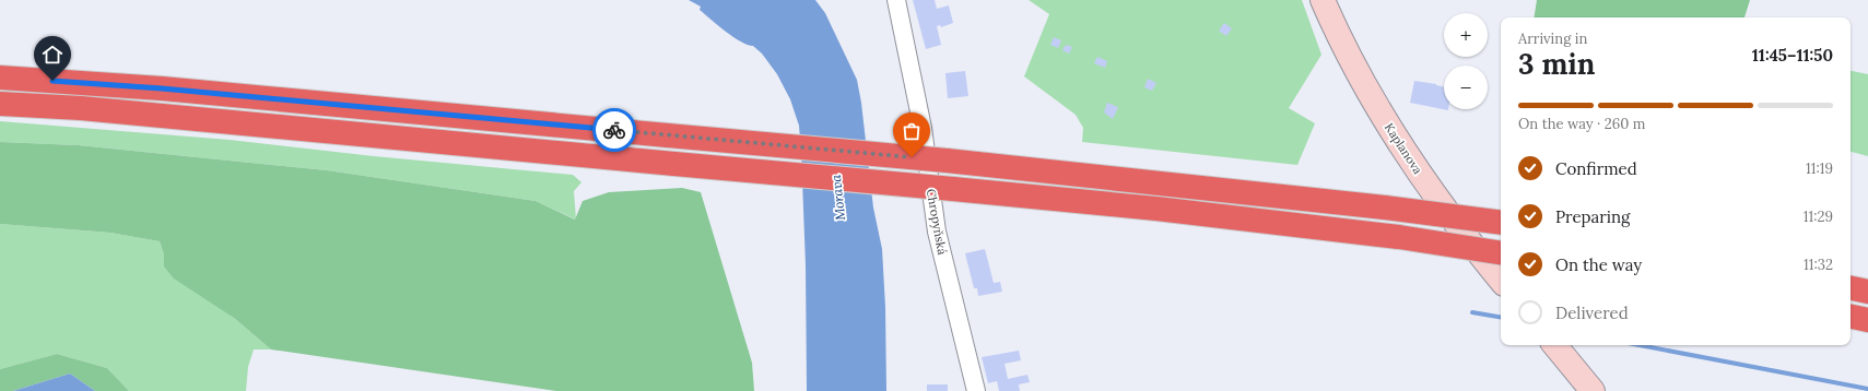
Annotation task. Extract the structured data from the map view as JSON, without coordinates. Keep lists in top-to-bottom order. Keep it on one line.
{"streets":{"main road":["Kaplanova"],"street":["Chropyňská"]},"water":["Morava"],"page":{"map_buttons":["+","−"],"heading":["3 min","Arriving in","11:45–11:50"],"bar":"On the way · 260 m","list":[["Confirmed","11:19"],["Preparing","11:29"],["On the way","11:32"],"Delivered"]}}
